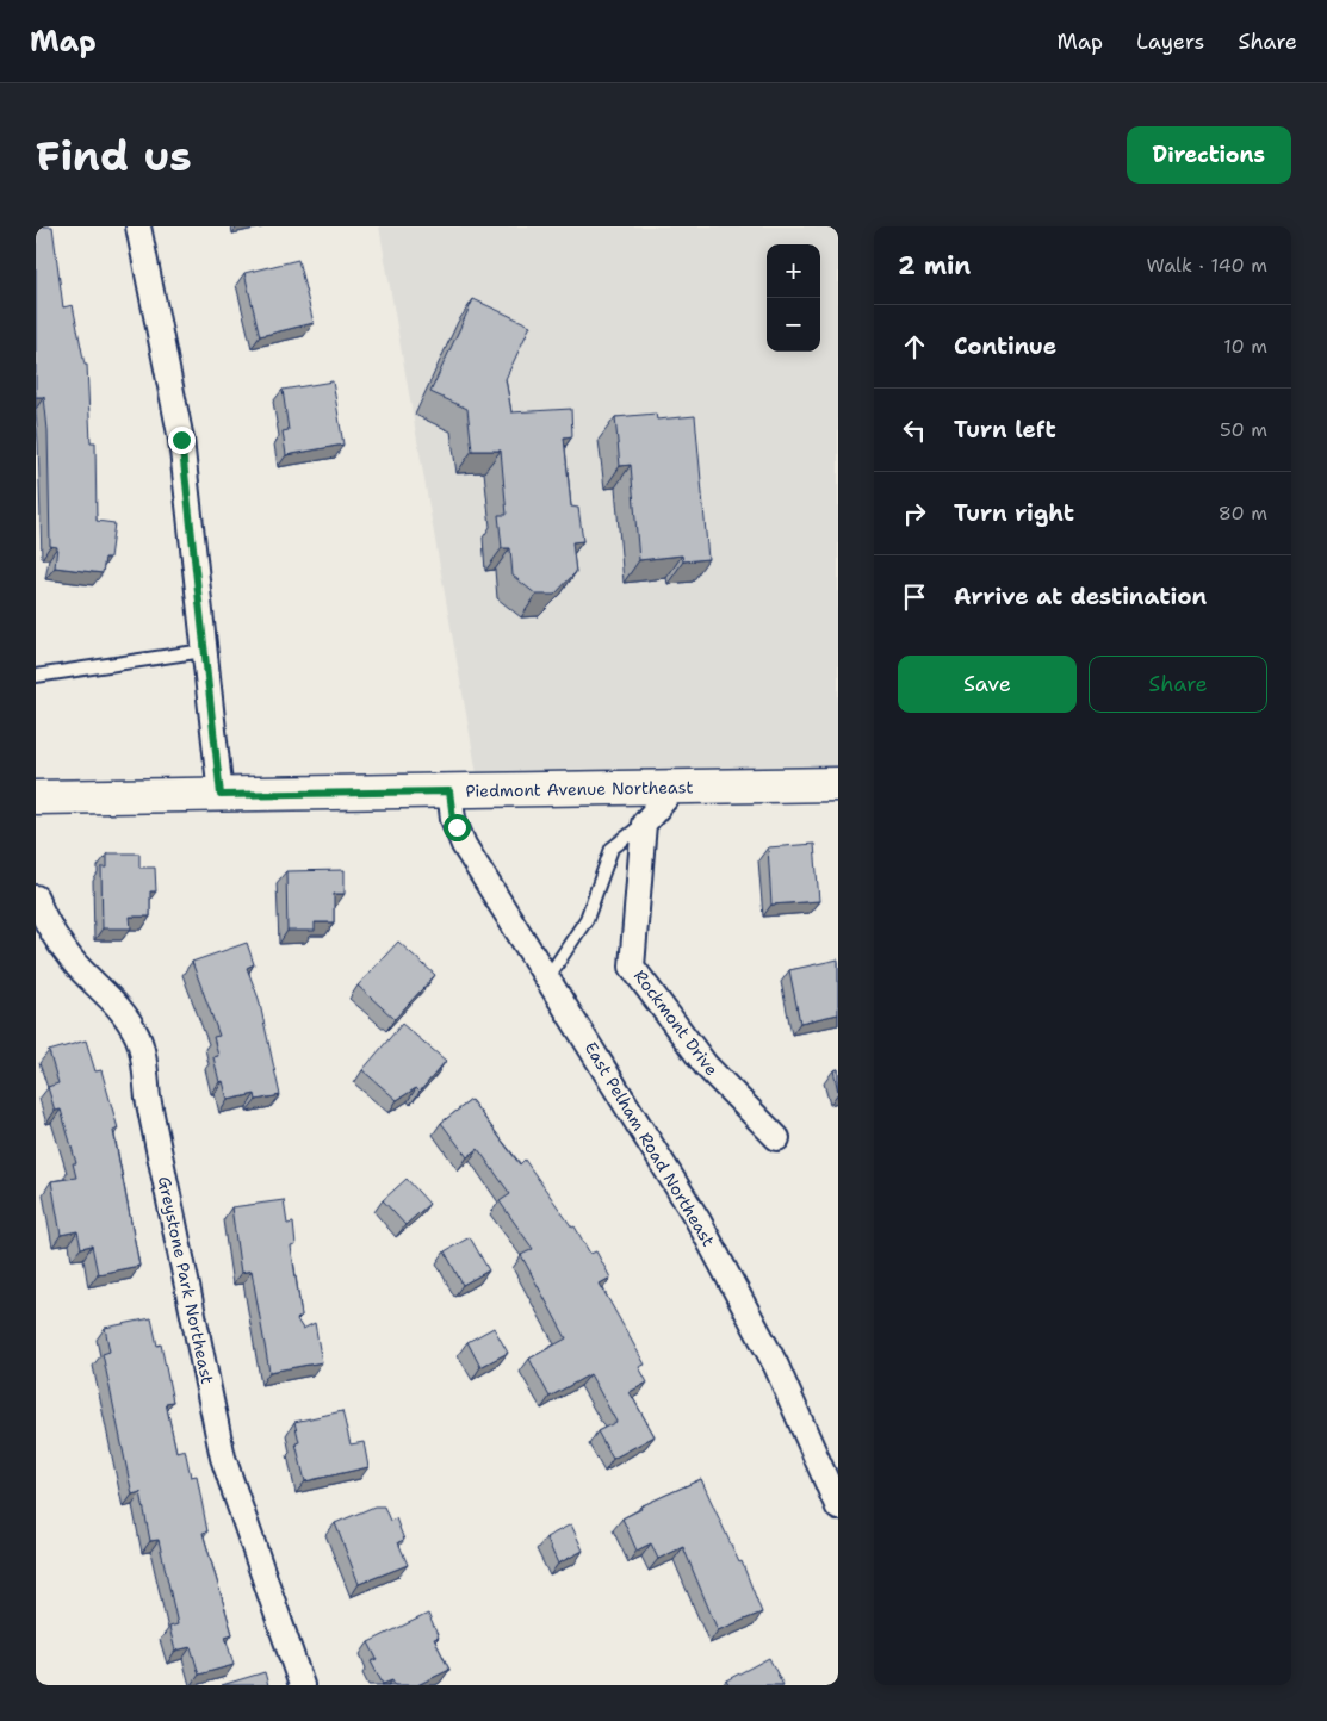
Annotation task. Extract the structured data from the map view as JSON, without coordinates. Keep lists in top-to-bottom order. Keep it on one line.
{"streets":{"main road":["Piedmont Avenue Northeast"],"street":["Rockmont Drive","East Pelham Road Northeast","Greystone Park Northeast"]},"crossings":[["Piedmont Avenue Northeast","East Pelham Road Northeast"]],"page":{"header":"Map","nav":["Map","Layers","Share"],"buttons":["Directions",["Save","Share"]],"title":"Find us","heading":["2 min","Walk · 140 m"],"map_buttons":["+","−"],"list":[["Continue","10 m"],["Turn left","50 m"],["Turn right","80 m"],"Arrive at destination"]}}
